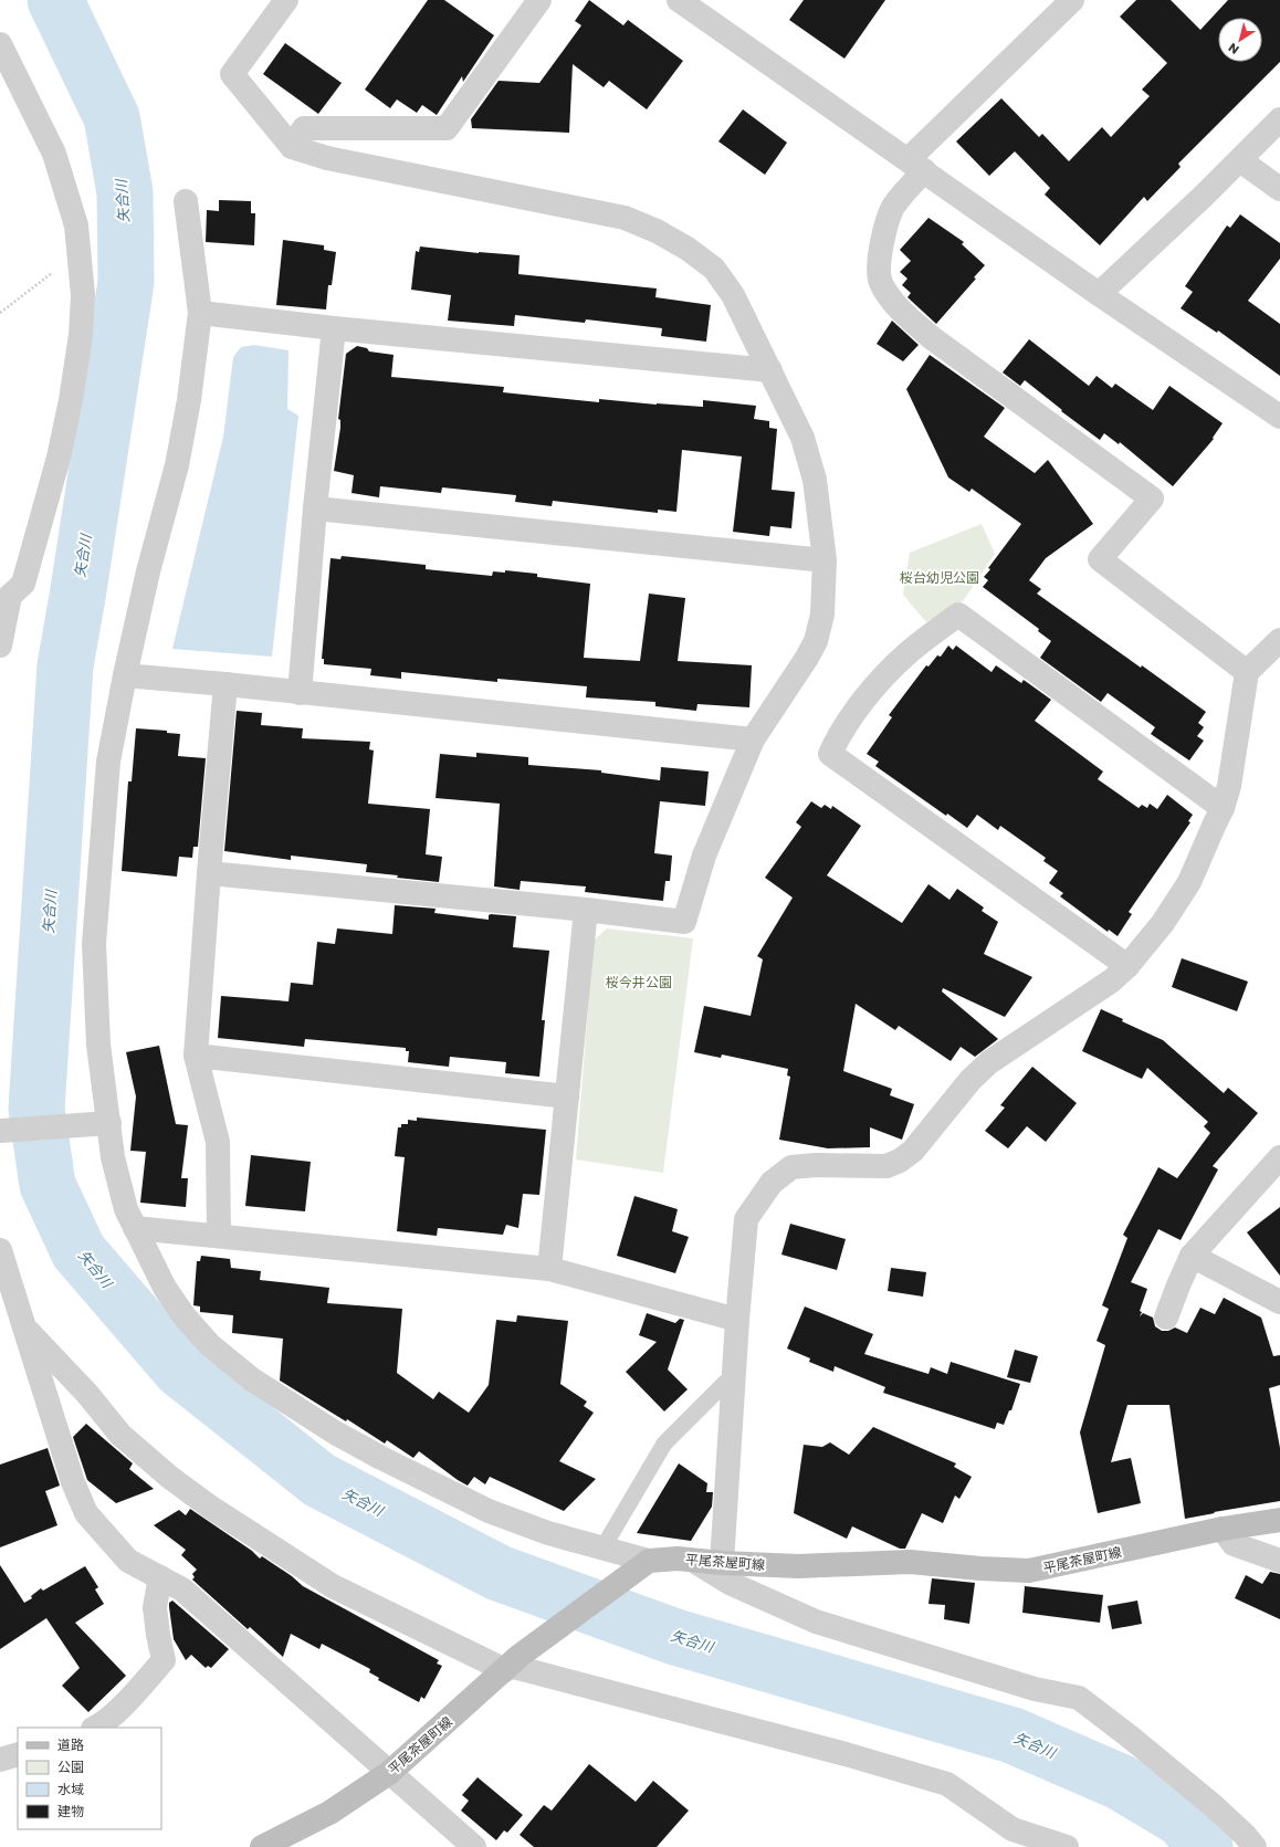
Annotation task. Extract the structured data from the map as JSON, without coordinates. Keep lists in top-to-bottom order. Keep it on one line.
{"streets":{"main road":["平尾茶屋町線"]},"water":["矢合川"],"parks":["桜台幼児公園","桜今井公園"],"legend":["道路","公園","水域","建物"],"north":"bottom left"}
